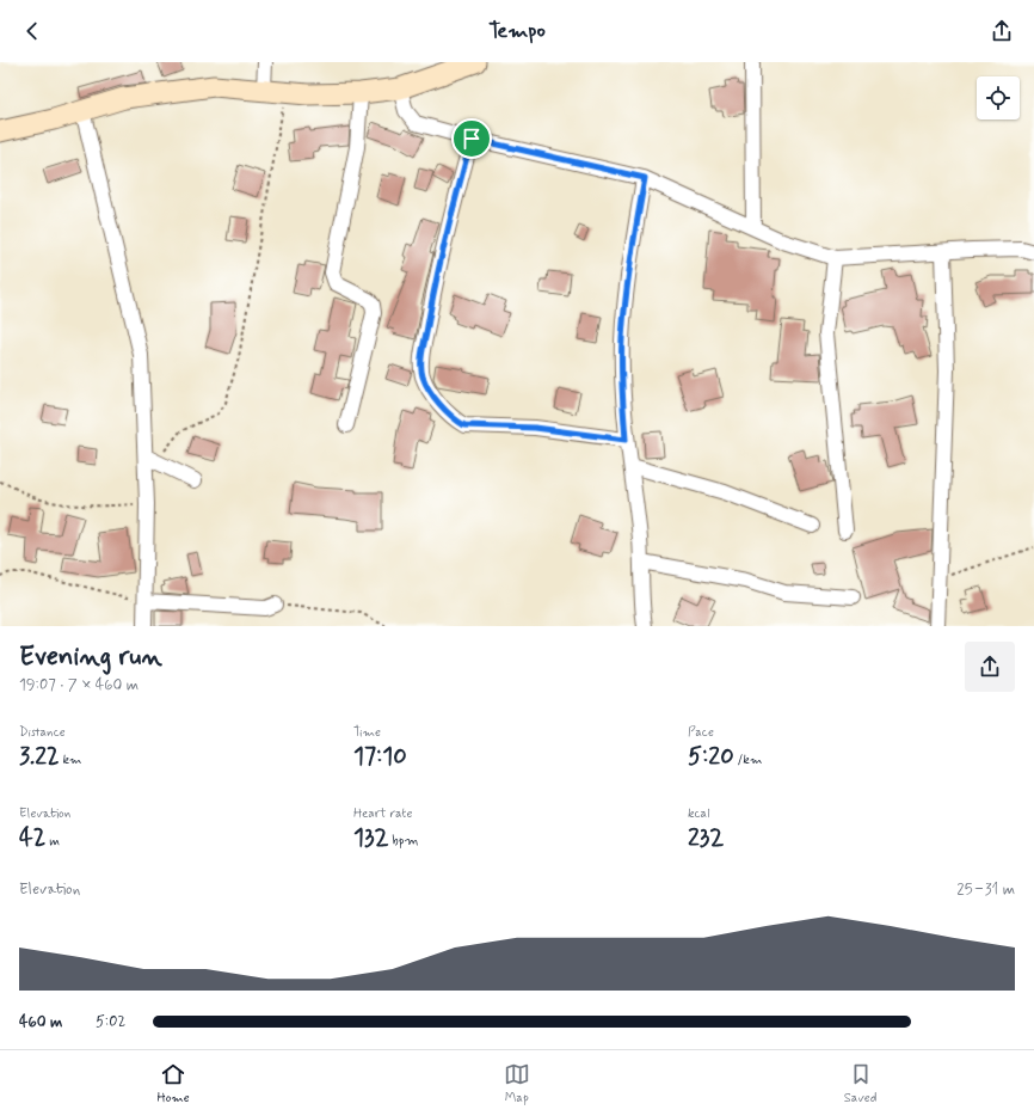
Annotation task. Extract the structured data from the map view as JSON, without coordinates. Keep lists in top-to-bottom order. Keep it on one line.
{"page":{"header":"Tempo","heading":["Evening run","19:07 · 7 × 460 m"],"stats":[["Distance","3.22 km"],["Time","17:10"],["Pace","5:20 /km"],["Elevation","42 m"],["Heart rate","132 bpm"],["kcal","232"]],"chart":["Elevation","25–31 m"],"list":[{"name":"460 m","note":"5:02"}],"tabs":["Home","Map","Saved"]}}
